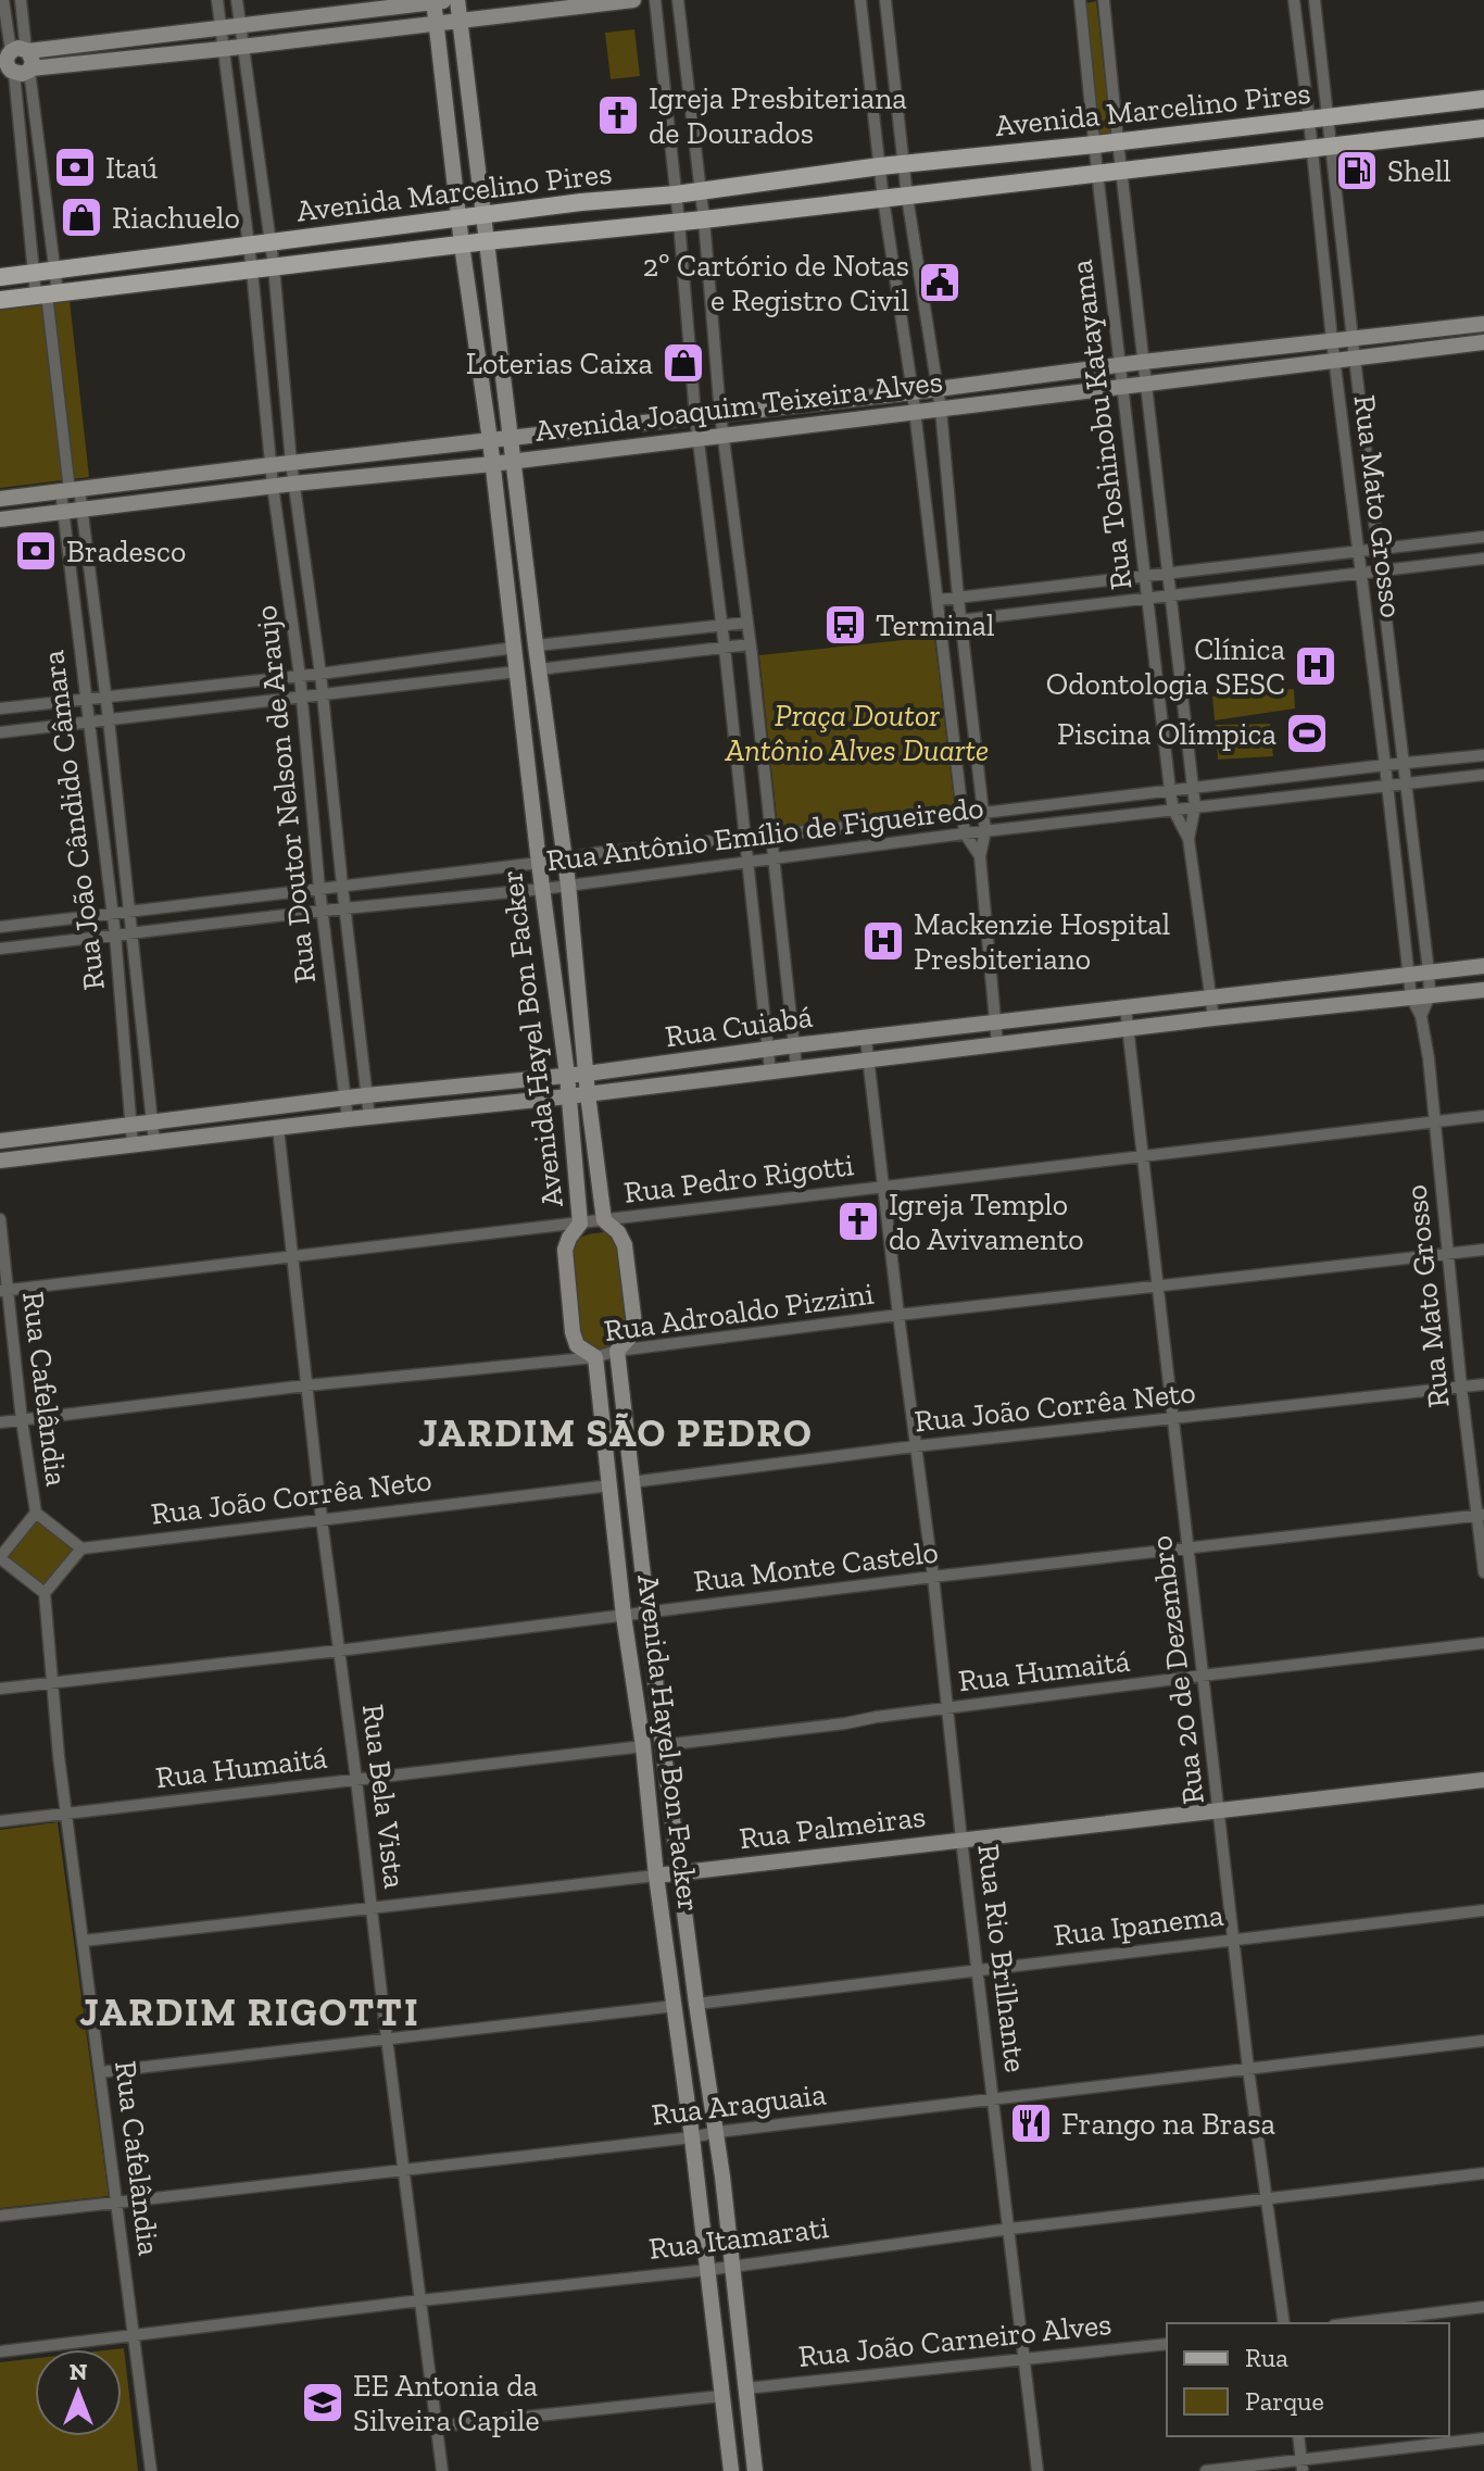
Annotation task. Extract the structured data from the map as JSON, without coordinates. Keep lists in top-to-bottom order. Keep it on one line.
{"streets":{"main road":["Avenida Marcelino Pires","Avenida Joaquim Teixeira Alves","Rua Cuiabá","Avenida Hayel Bon Facker","Rua Palmeiras"],"street":["Rua Toshinobu Katayama","Rua Mato Grosso","Rua Doutor Nelson de Araujo","Rua João Cândido Câmara","Rua Antônio Emílio de Figueiredo","Rua Pedro Rigotti","Rua Adroaldo Pizzini","Rua Cafelândia","Rua João Corrêa Neto","Rua Monte Castelo","Rua Humaitá","Rua 20 de Dezembro","Rua Bela Vista","Rua Ipanema","Rua Rio Brilhante","Rua Araguaia","Rua Itamarati","Rua João Carneiro Alves"]},"crossings":[["Avenida Marcelino Pires","Rua Toshinobu Katayama"],["Avenida Marcelino Pires","Rua Mato Grosso"],["Avenida Marcelino Pires","Rua Doutor Nelson de Araujo"],["Avenida Marcelino Pires","Rua João Cândido Câmara"],["Avenida Marcelino Pires","Avenida Hayel Bon Facker"],["Avenida Joaquim Teixeira Alves","Rua Toshinobu Katayama"],["Avenida Joaquim Teixeira Alves","Rua Mato Grosso"],["Avenida Joaquim Teixeira Alves","Rua Doutor Nelson de Araujo"],["Avenida Joaquim Teixeira Alves","Rua João Cândido Câmara"],["Avenida Joaquim Teixeira Alves","Avenida Hayel Bon Facker"],["Rua Toshinobu Katayama","Rua Antônio Emílio de Figueiredo"],["Rua Toshinobu Katayama","Rua Cuiabá"],["Rua Mato Grosso","Rua Antônio Emílio de Figueiredo"],["Rua Mato Grosso","Rua Cuiabá"],["Rua Mato Grosso","Rua Pedro Rigotti"],["Rua Mato Grosso","Rua Adroaldo Pizzini"],["Rua Mato Grosso","Rua João Corrêa Neto"],["Rua Mato Grosso","Rua Monte Castelo"],["Rua Doutor Nelson de Araujo","Rua Antônio Emílio de Figueiredo"],["Rua Doutor Nelson de Araujo","Rua Cuiabá"],["Rua João Cândido Câmara","Rua Antônio Emílio de Figueiredo"],["Rua João Cândido Câmara","Rua Cuiabá"],["Rua Antônio Emílio de Figueiredo","Avenida Hayel Bon Facker"],["Rua Cuiabá","Avenida Hayel Bon Facker"],["Rua Cuiabá","Rua 20 de Dezembro"],["Rua Cuiabá","Rua Bela Vista"],["Rua Cuiabá","Rua Rio Brilhante"],["Avenida Hayel Bon Facker","Rua Pedro Rigotti"],["Avenida Hayel Bon Facker","Rua Adroaldo Pizzini"],["Avenida Hayel Bon Facker","Rua João Corrêa Neto"],["Avenida Hayel Bon Facker","Rua Monte Castelo"],["Avenida Hayel Bon Facker","Rua Humaitá"],["Avenida Hayel Bon Facker","Rua Palmeiras"],["Avenida Hayel Bon Facker","Rua Ipanema"],["Avenida Hayel Bon Facker","Rua Araguaia"],["Avenida Hayel Bon Facker","Rua Itamarati"],["Avenida Hayel Bon Facker","Rua João Carneiro Alves"],["Rua Pedro Rigotti","Rua Cafelândia"],["Rua Pedro Rigotti","Rua 20 de Dezembro"],["Rua Pedro Rigotti","Rua Bela Vista"],["Rua Pedro Rigotti","Rua Rio Brilhante"],["Rua Adroaldo Pizzini","Rua Cafelândia"],["Rua Adroaldo Pizzini","Rua 20 de Dezembro"],["Rua Adroaldo Pizzini","Rua Bela Vista"],["Rua Adroaldo Pizzini","Rua Rio Brilhante"],["Rua Cafelândia","Rua João Corrêa Neto"],["Rua Cafelândia","Rua Monte Castelo"],["Rua Cafelândia","Rua Humaitá"],["Rua Cafelândia","Rua Palmeiras"],["Rua Cafelândia","Rua Araguaia"],["Rua Cafelândia","Rua Itamarati"],["Rua João Corrêa Neto","Rua 20 de Dezembro"],["Rua João Corrêa Neto","Rua Bela Vista"],["Rua João Corrêa Neto","Rua Rio Brilhante"],["Rua Monte Castelo","Rua 20 de Dezembro"],["Rua Monte Castelo","Rua Bela Vista"],["Rua Monte Castelo","Rua Rio Brilhante"],["Rua Humaitá","Rua 20 de Dezembro"],["Rua Humaitá","Rua Bela Vista"],["Rua Humaitá","Rua Rio Brilhante"],["Rua 20 de Dezembro","Rua Palmeiras"],["Rua 20 de Dezembro","Rua Ipanema"],["Rua 20 de Dezembro","Rua Araguaia"],["Rua 20 de Dezembro","Rua Itamarati"],["Rua Bela Vista","Rua Palmeiras"],["Rua Bela Vista","Rua Araguaia"],["Rua Bela Vista","Rua Itamarati"],["Rua Palmeiras","Rua Rio Brilhante"],["Rua Ipanema","Rua Rio Brilhante"],["Rua Rio Brilhante","Rua Araguaia"],["Rua Rio Brilhante","Rua Itamarati"],["Rua Rio Brilhante","Rua João Carneiro Alves"]],"districts":["JARDIM SÃO PEDRO","JARDIM RIGOTTI"],"parks":["Praça Doutor Antônio Alves Duarte"],"places":{"church":["Igreja Presbiteriana de Dourados","Igreja Templo do Avivamento"],"bank":["Itaú","Bradesco"],"fuel station":["Shell"],"shop":["Riachuelo","Loterias Caixa"],"public building":["2º Cartório de Notas e Registro Civil"],"bus stop":["Terminal"],"hospital":["Clínica Odontologia SESC","Mackenzie Hospital Presbiteriano"],"sports":["Piscina Olímpica"],"restaurant":["Frango na Brasa"],"school or university":["EE Antonia da Silveira Capile"]},"legend":["Rua","Parque"],"north":"top"}
